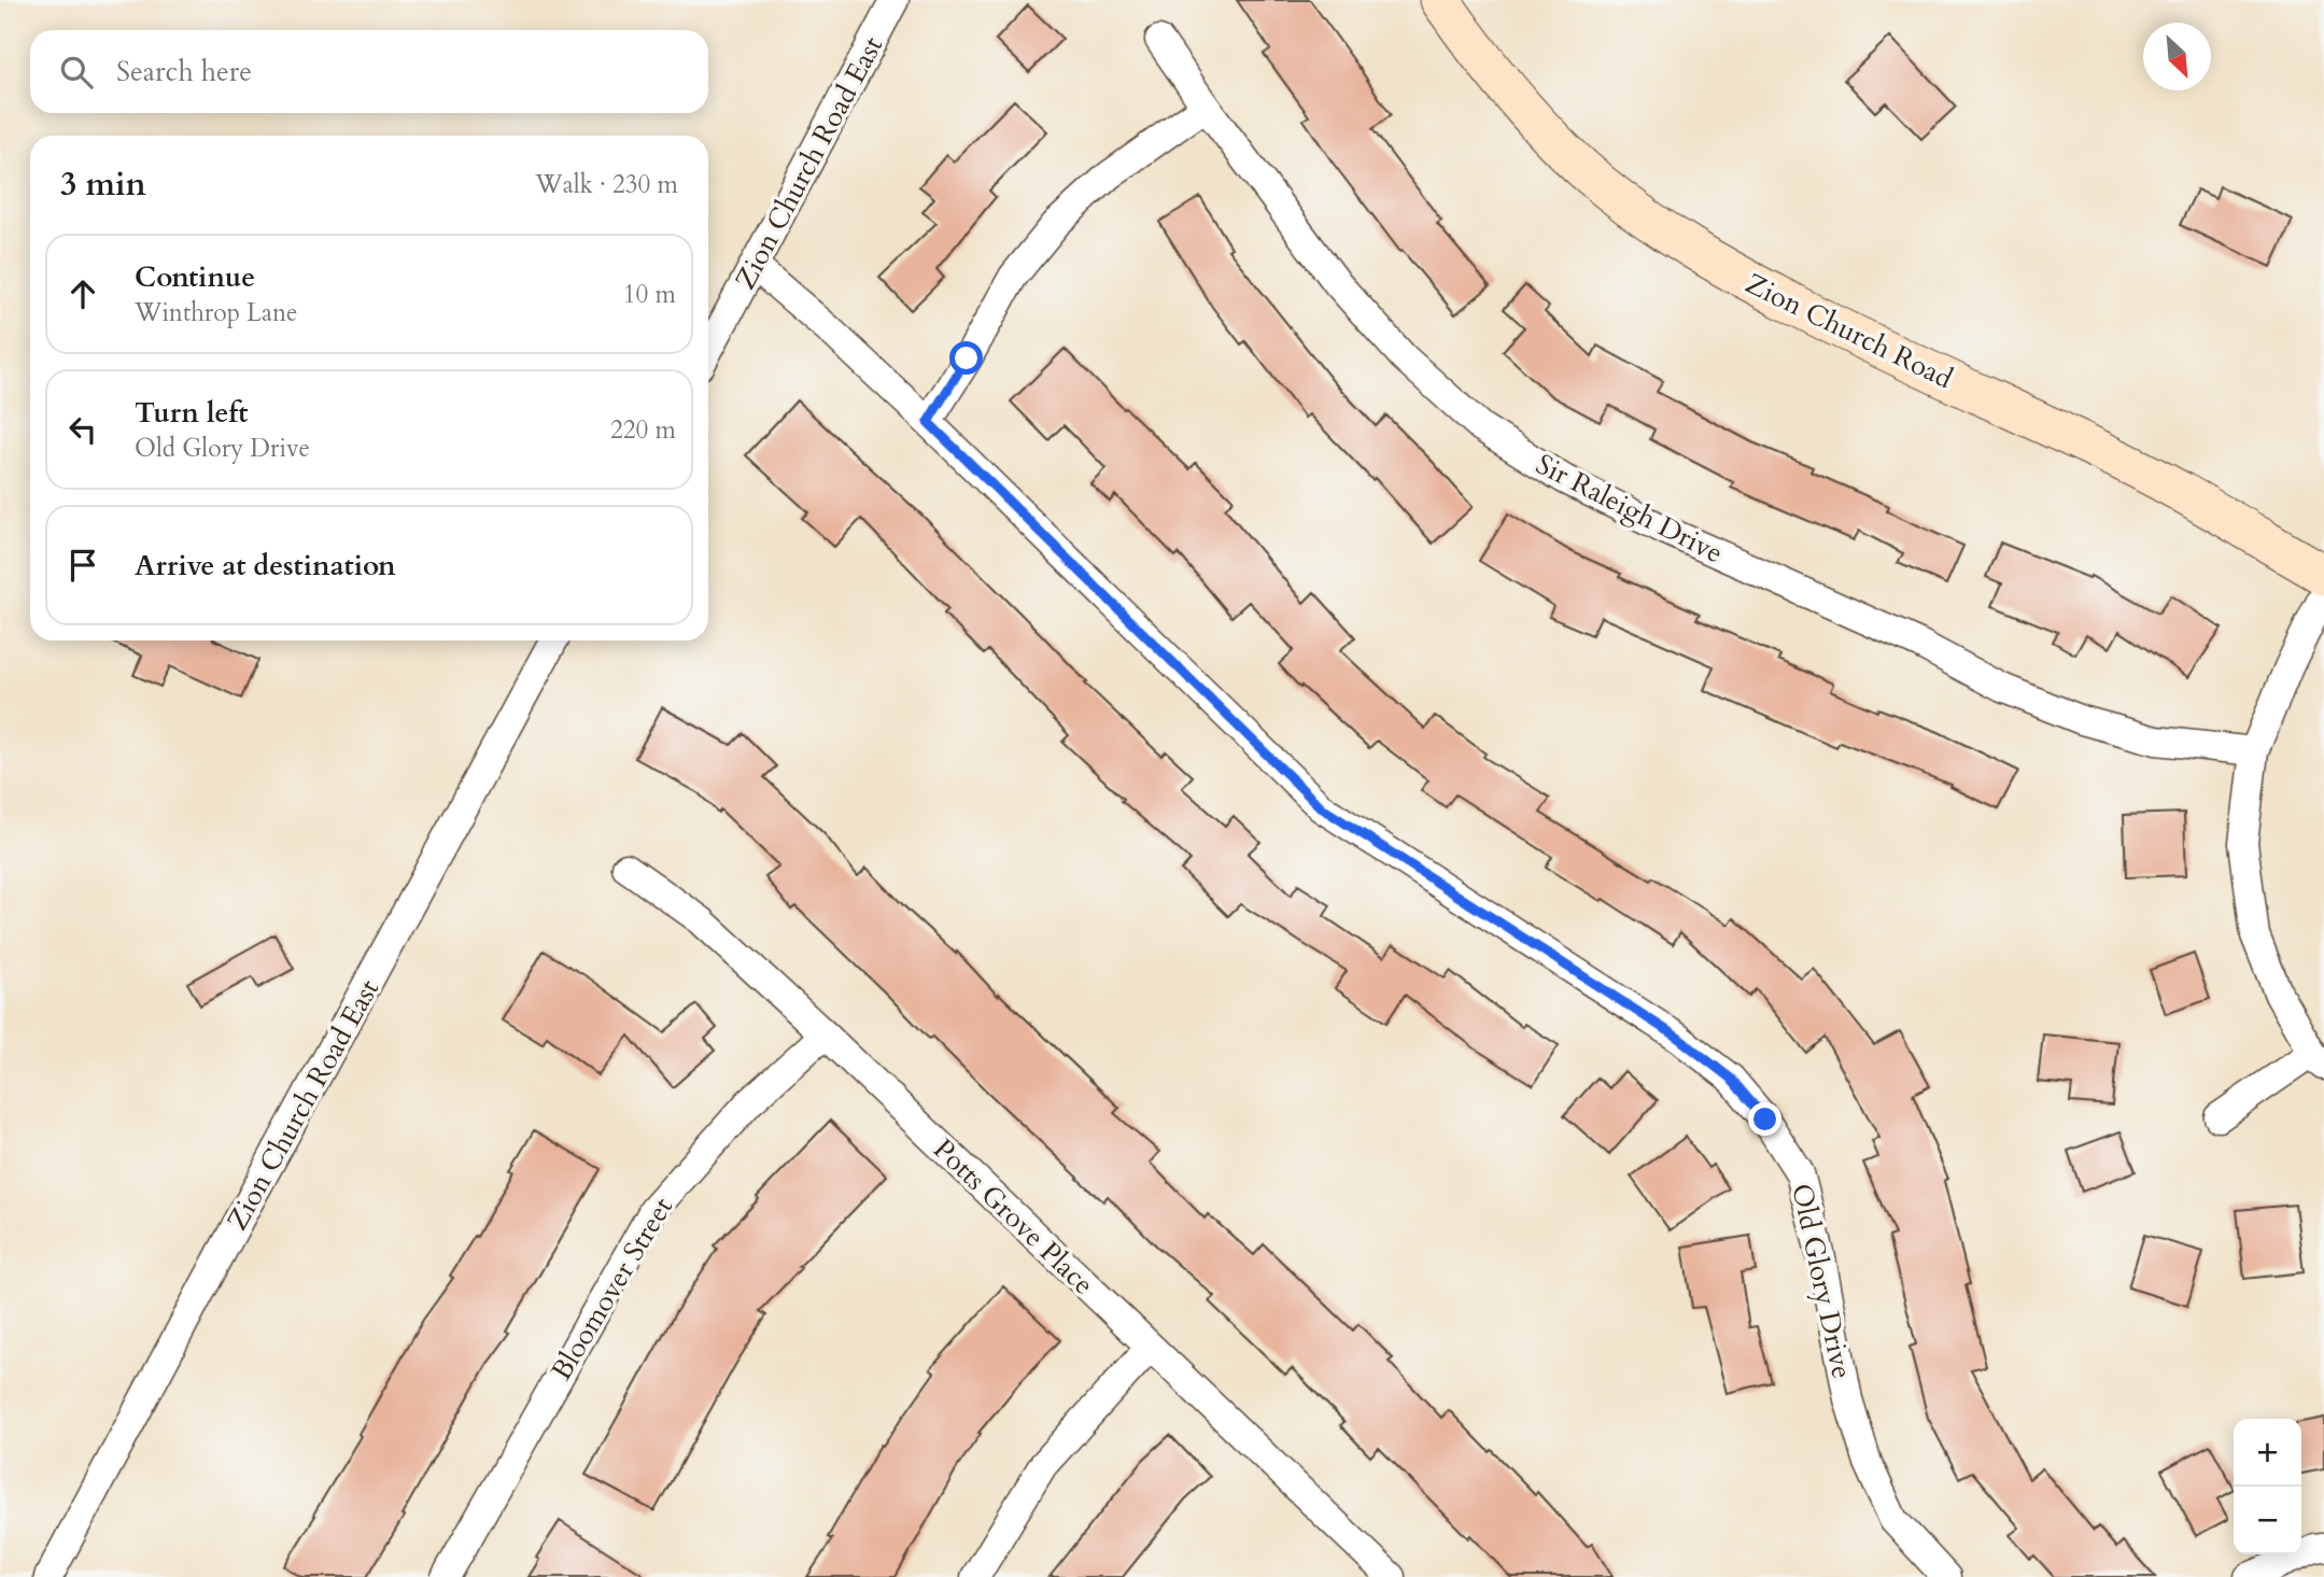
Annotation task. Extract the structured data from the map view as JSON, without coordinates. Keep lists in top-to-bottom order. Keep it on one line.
{"streets":{"street":["Zion Church Road East","Zion Church Road","Sir Raleigh Drive","Potts Grove Place","Old Glory Drive","Bloomover Street"]},"crossings":[["Zion Church Road East","Old Glory Drive"],["Potts Grove Place","Bloomover Street"]],"north":"bottom right","page":{"search":"Search here","heading":["3 min","Walk · 230 m"],"list":[["Continue","Winthrop Lane","10 m"],["Turn left","Old Glory Drive","220 m"],"Arrive at destination"],"map_buttons":["+","−"]}}
